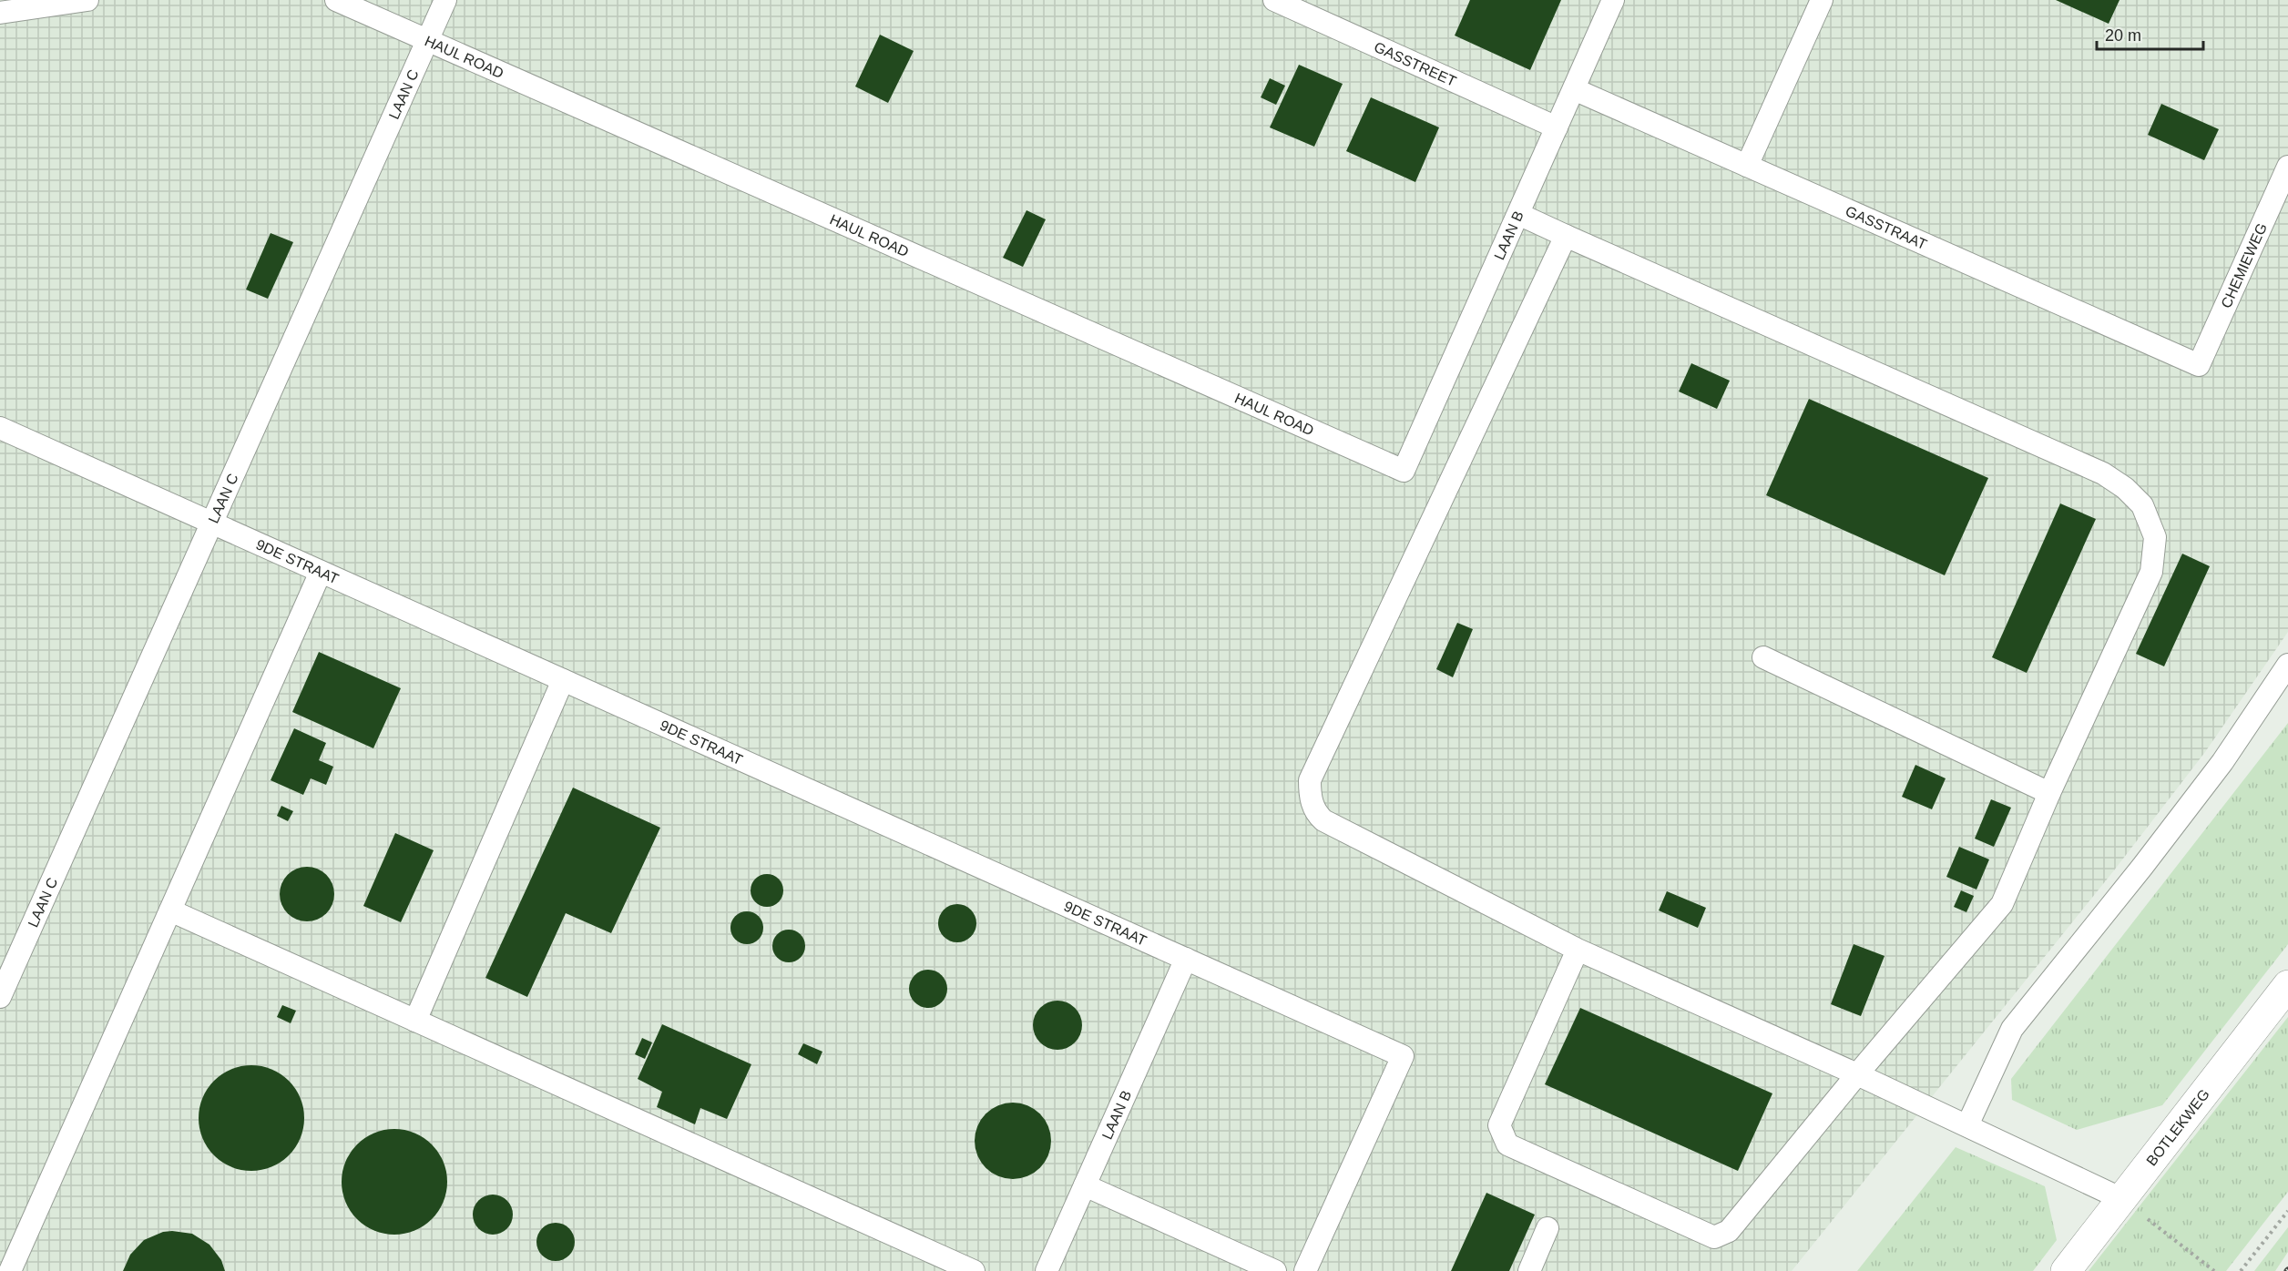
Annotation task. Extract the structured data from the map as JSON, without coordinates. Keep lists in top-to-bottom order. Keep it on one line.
{"streets":{"main road":["BOTLEKWEG"],"lane":["HAUL ROAD","GASSTREET","LAAN C","GASSTRAAT","LAAN B","CHEMIEWEG","9DE STRAAT"]},"crossings":[["HAUL ROAD","LAAN C"],["HAUL ROAD","LAAN B"],["GASSTREET","LAAN B"],["LAAN C","9DE STRAAT"],["GASSTRAAT","LAAN B"],["GASSTRAAT","CHEMIEWEG"],["LAAN B","9DE STRAAT"]],"scale_bar":"20 m"}
